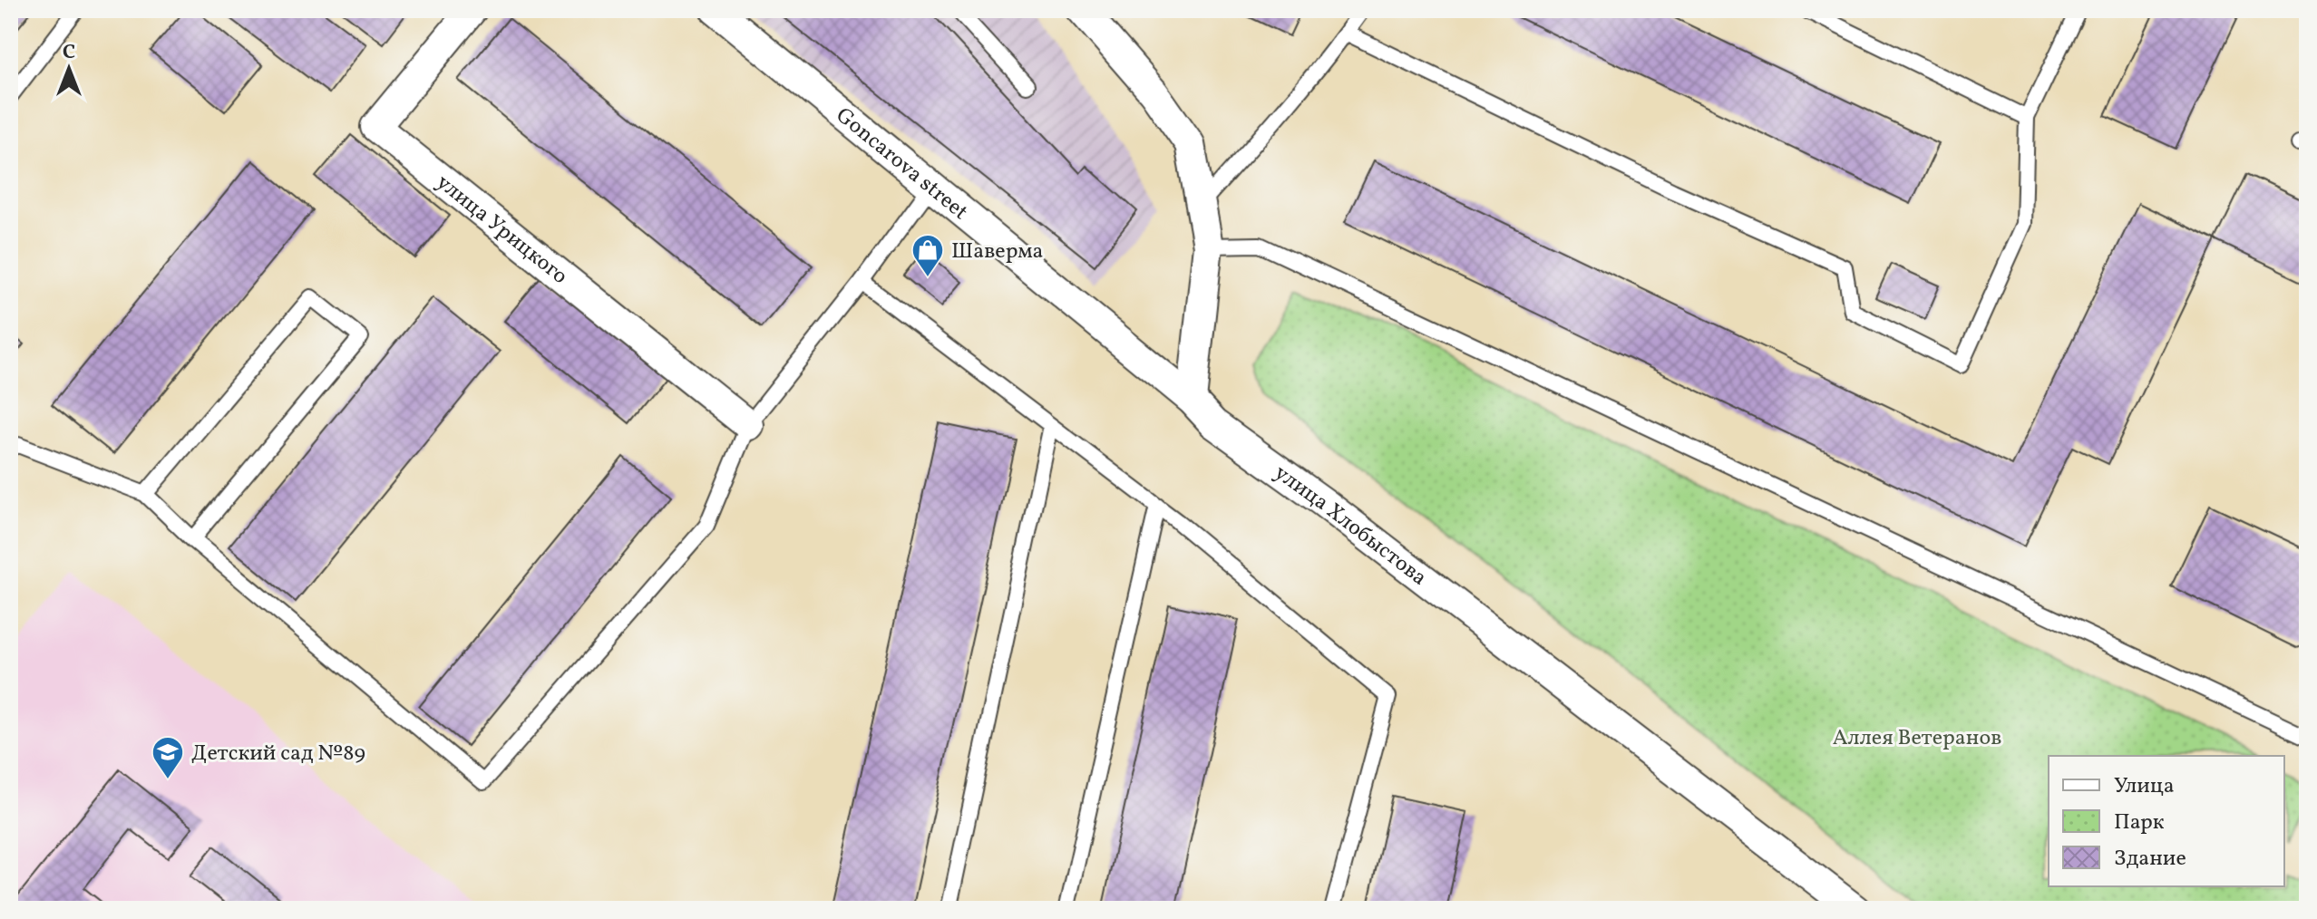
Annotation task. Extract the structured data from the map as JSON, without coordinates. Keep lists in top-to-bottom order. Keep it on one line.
{"streets":{"street":["Goncarova street","улица Урицкого","улица Хлобыстова"]},"crossings":[["Goncarova street","улица Хлобыстова"]],"parks":["Аллея Ветеранов"],"places":{"shop":["Шаверма"],"school or university":["Детский сад №89"]},"legend":["Улица","Парк","Здание"],"north":"top"}
